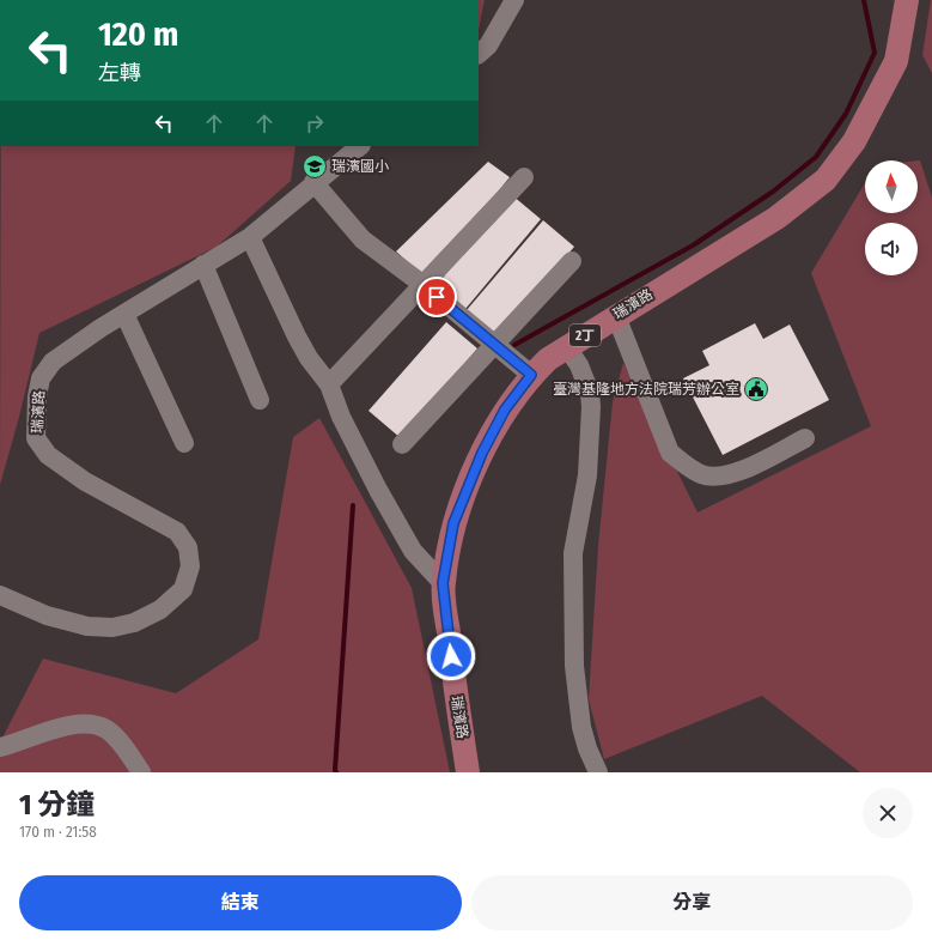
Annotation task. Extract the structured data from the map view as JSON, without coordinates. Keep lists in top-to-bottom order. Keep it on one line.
{"streets":{"main road":["瑞濱路","2丁"]},"places":{"school or university":["瑞濱國小"],"public building":["臺灣基隆地方法院瑞芳辦公室"]},"north":"top","page":{"turn":["120 m","左轉"],"heading":["1 分鐘","170 m · 21:58"],"buttons":["結束","分享"]}}
